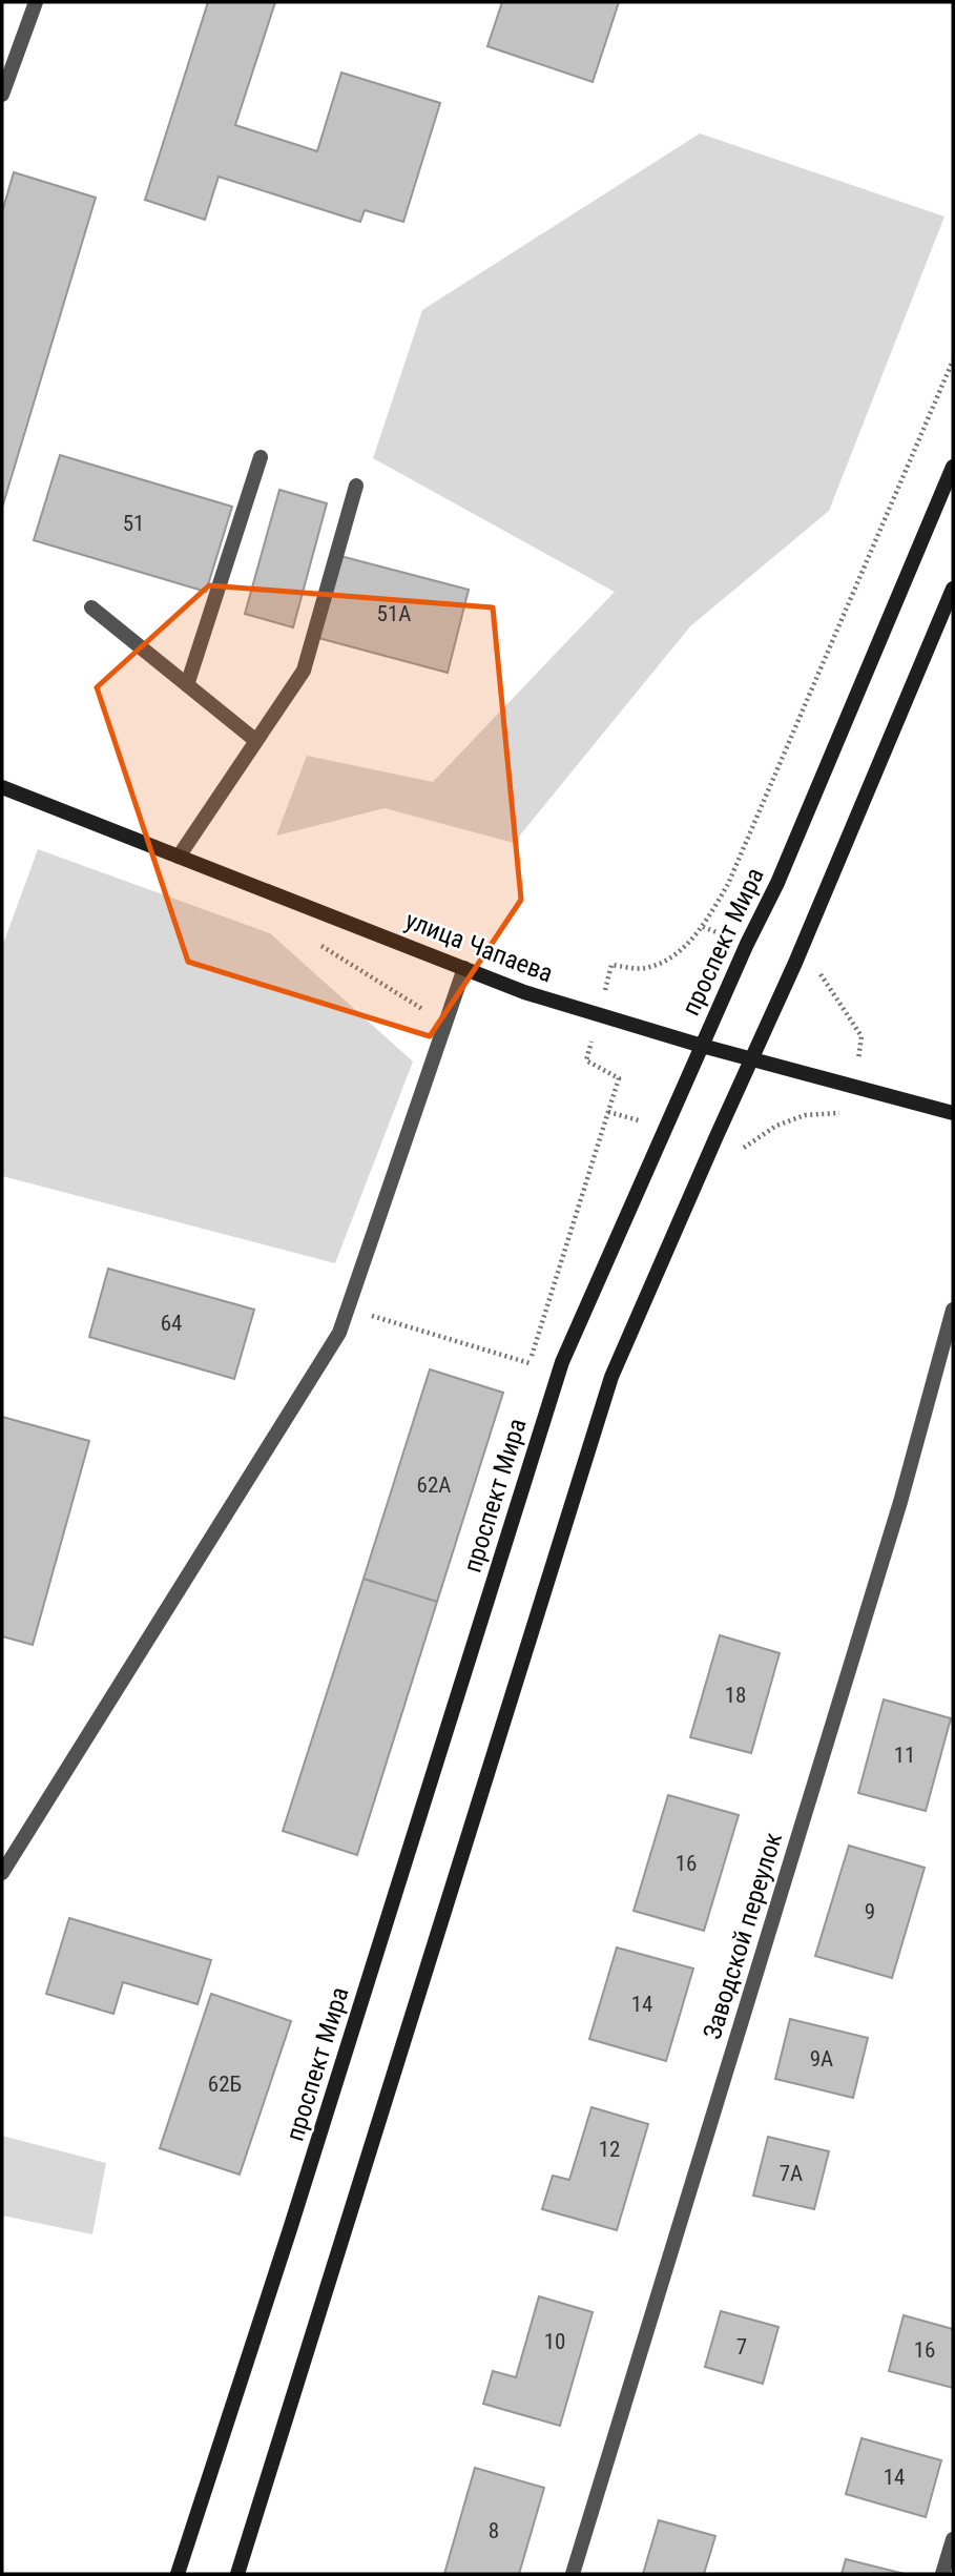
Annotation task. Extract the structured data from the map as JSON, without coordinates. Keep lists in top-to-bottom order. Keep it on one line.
{"streets":{"main road":["проспект Мира","улица Чапаева"],"street":["Заводской переулок"]},"crossings":[["проспект Мира","улица Чапаева"]],"house_numbers":["51","51А","64","62А","18","11","16","9","14","9А","62Б","12","7А","10","7","16","14","8"]}
